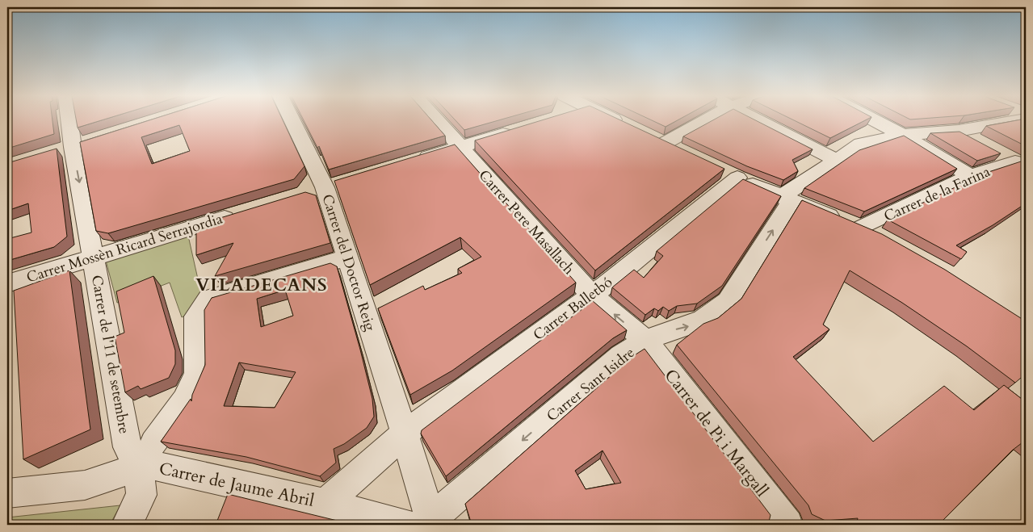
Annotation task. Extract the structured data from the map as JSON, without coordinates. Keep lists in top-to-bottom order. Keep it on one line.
{"streets":{"street":["Carrer de la Farina","Carrer Pere Masallach","Carrer Mossèn Ricard Serrajordia","Carrer del Doctor Reig","Carrer Balletbó","Carrer de l'11 de setembre","Carrer Sant Isidre","Carrer de Pi i Margall","Carrer de Jaume Abril"]},"crossings":[["Carrer Pere Masallach","Carrer Balletbó"],["Carrer Pere Masallach","Carrer Sant Isidre"],["Carrer Pere Masallach","Carrer de Pi i Margall"],["Carrer Mossèn Ricard Serrajordia","Carrer de l'11 de setembre"],["Carrer del Doctor Reig","Carrer Balletbó"],["Carrer del Doctor Reig","Carrer Sant Isidre"],["Carrer del Doctor Reig","Carrer de Jaume Abril"],["Carrer Balletbó","Carrer de Jaume Abril"],["Carrer de l'11 de setembre","Carrer de Jaume Abril"],["Carrer Sant Isidre","Carrer de Pi i Margall"],["Carrer Sant Isidre","Carrer de Jaume Abril"]],"districts":["VILADECANS"]}
